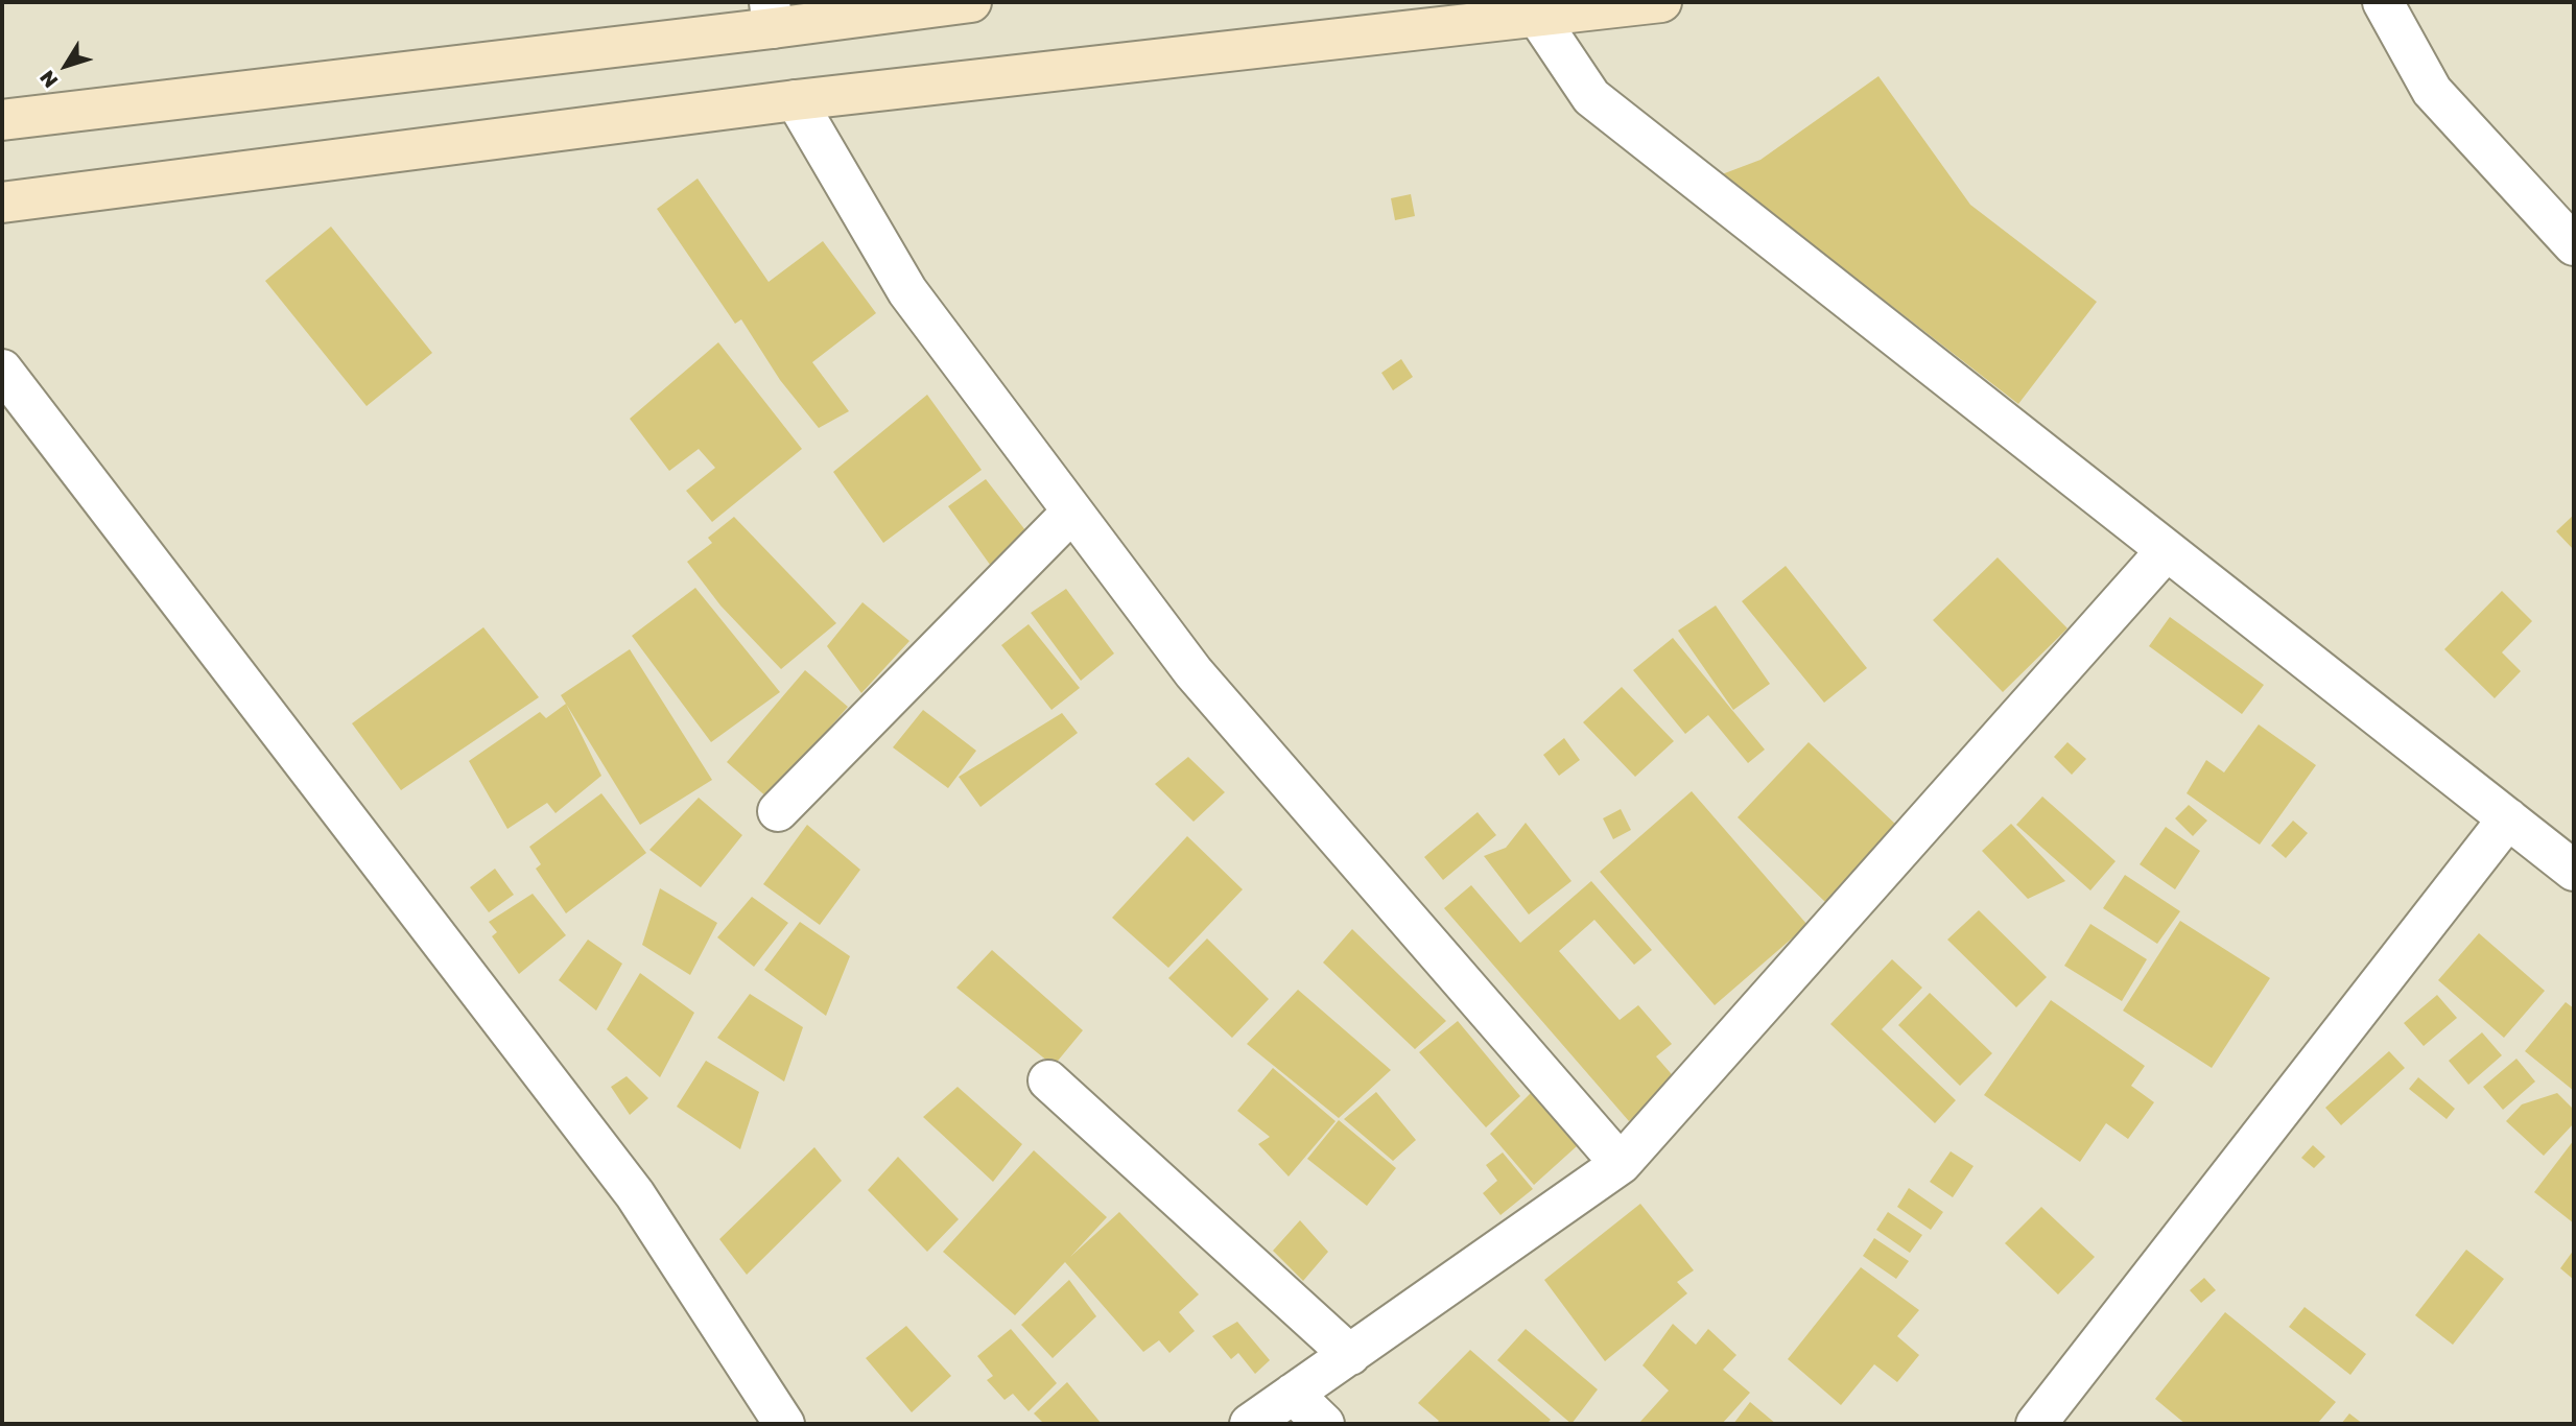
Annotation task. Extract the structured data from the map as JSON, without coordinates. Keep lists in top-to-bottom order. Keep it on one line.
{"north":"bottom left"}
